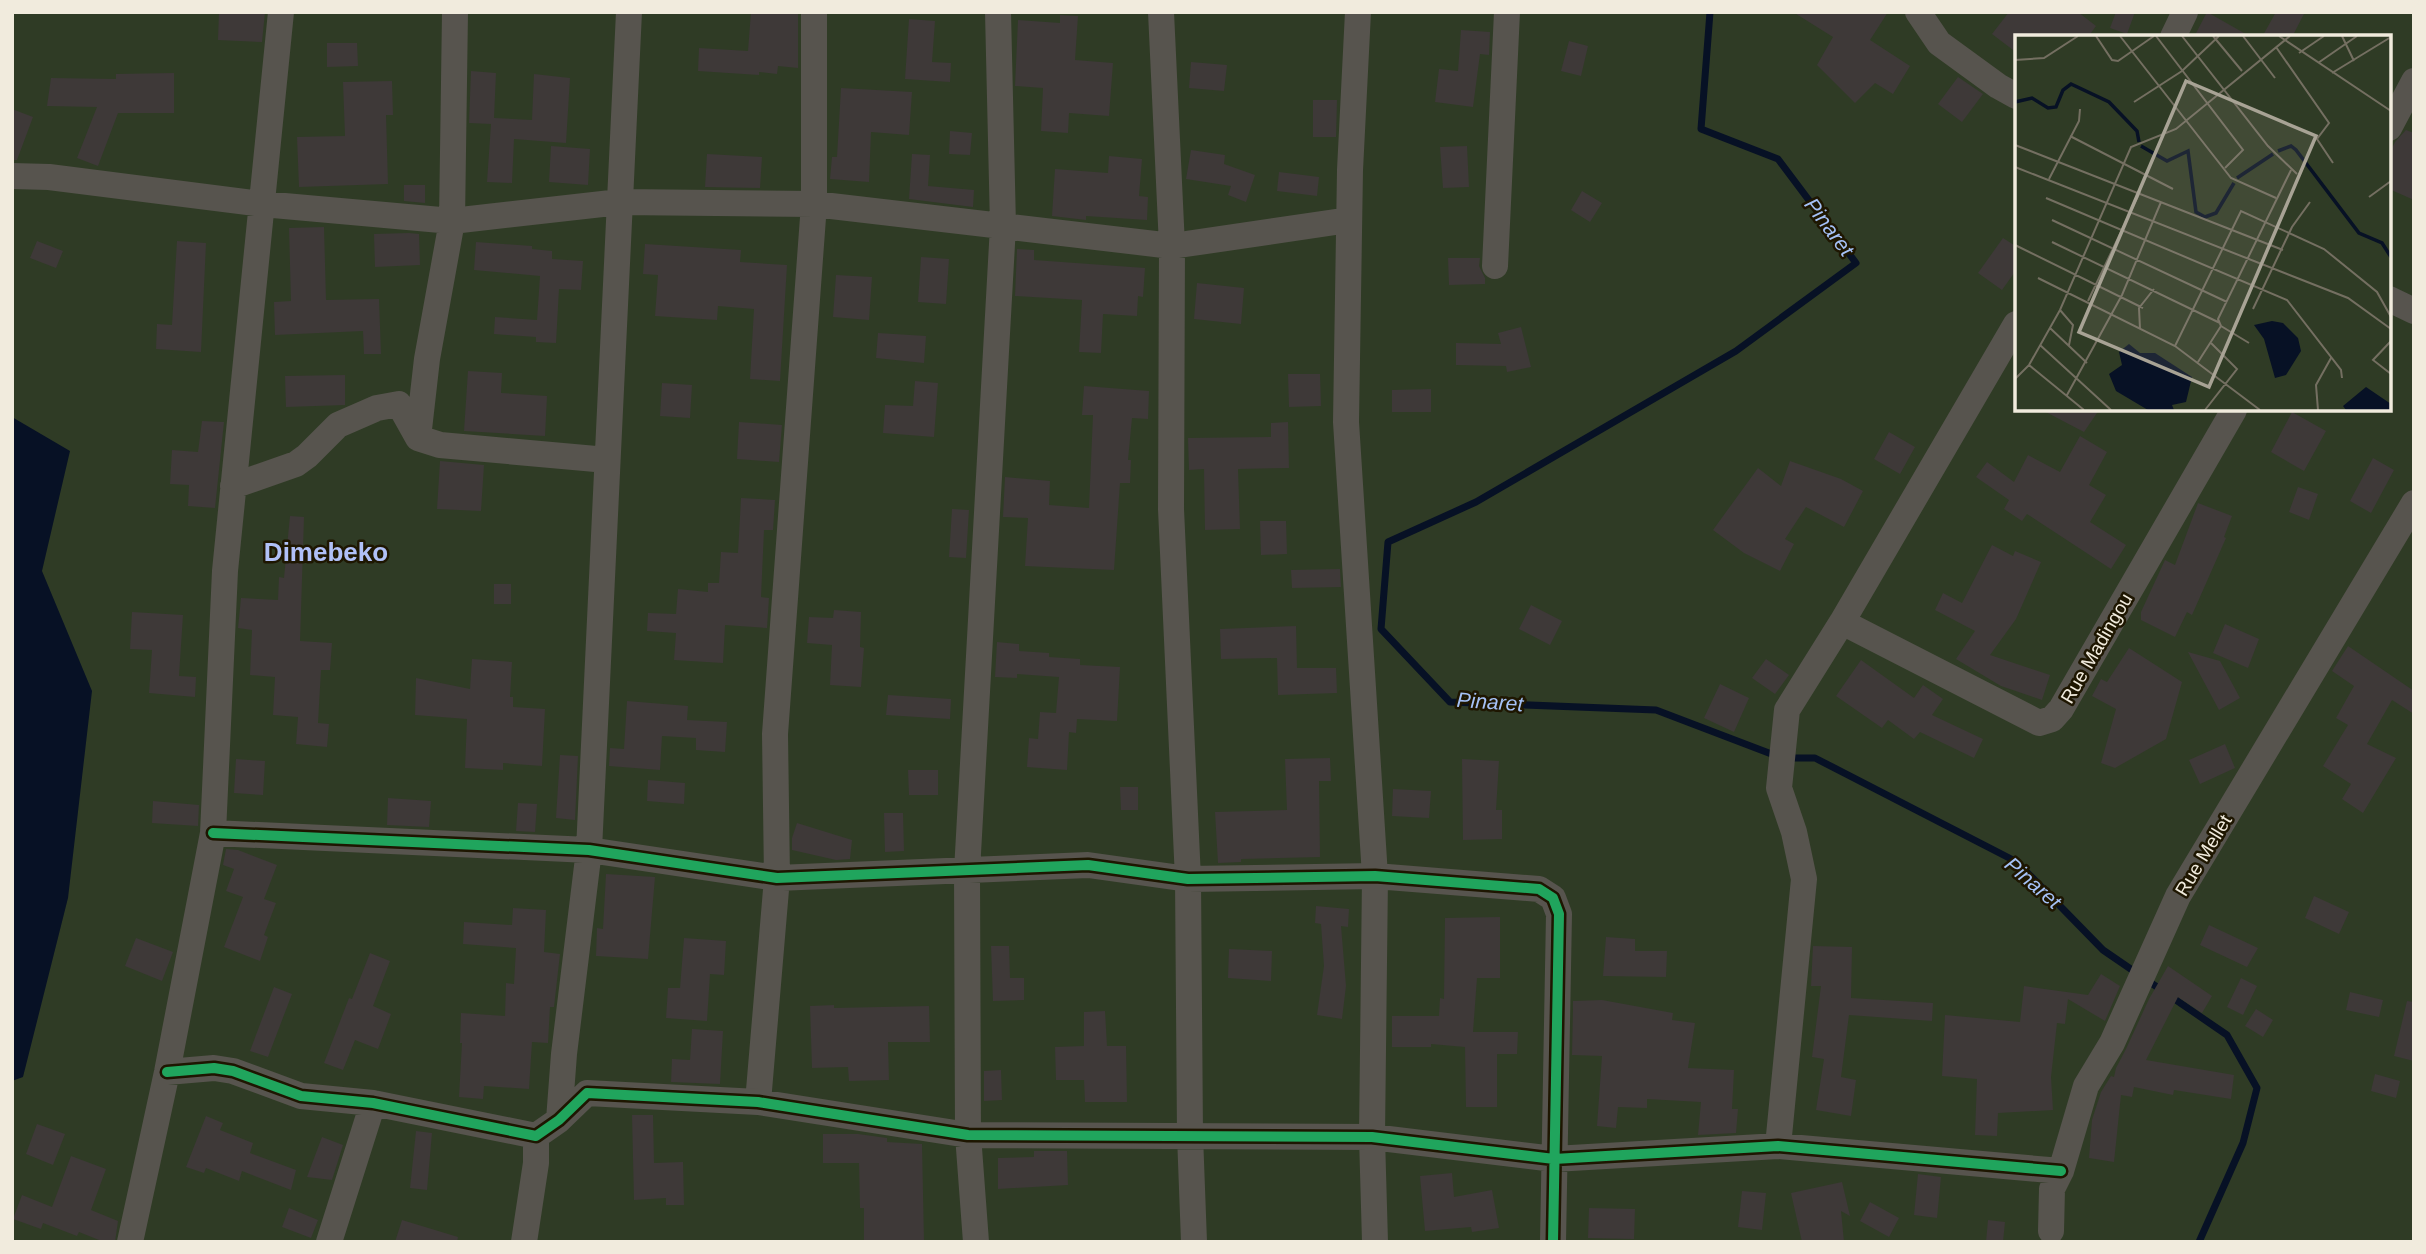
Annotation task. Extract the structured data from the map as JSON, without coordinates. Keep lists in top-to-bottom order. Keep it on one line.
{"streets":{"street":["Rue Madingou","Rue Mellet"]},"districts":["Dimebeko"],"water":["Pinaret"]}
